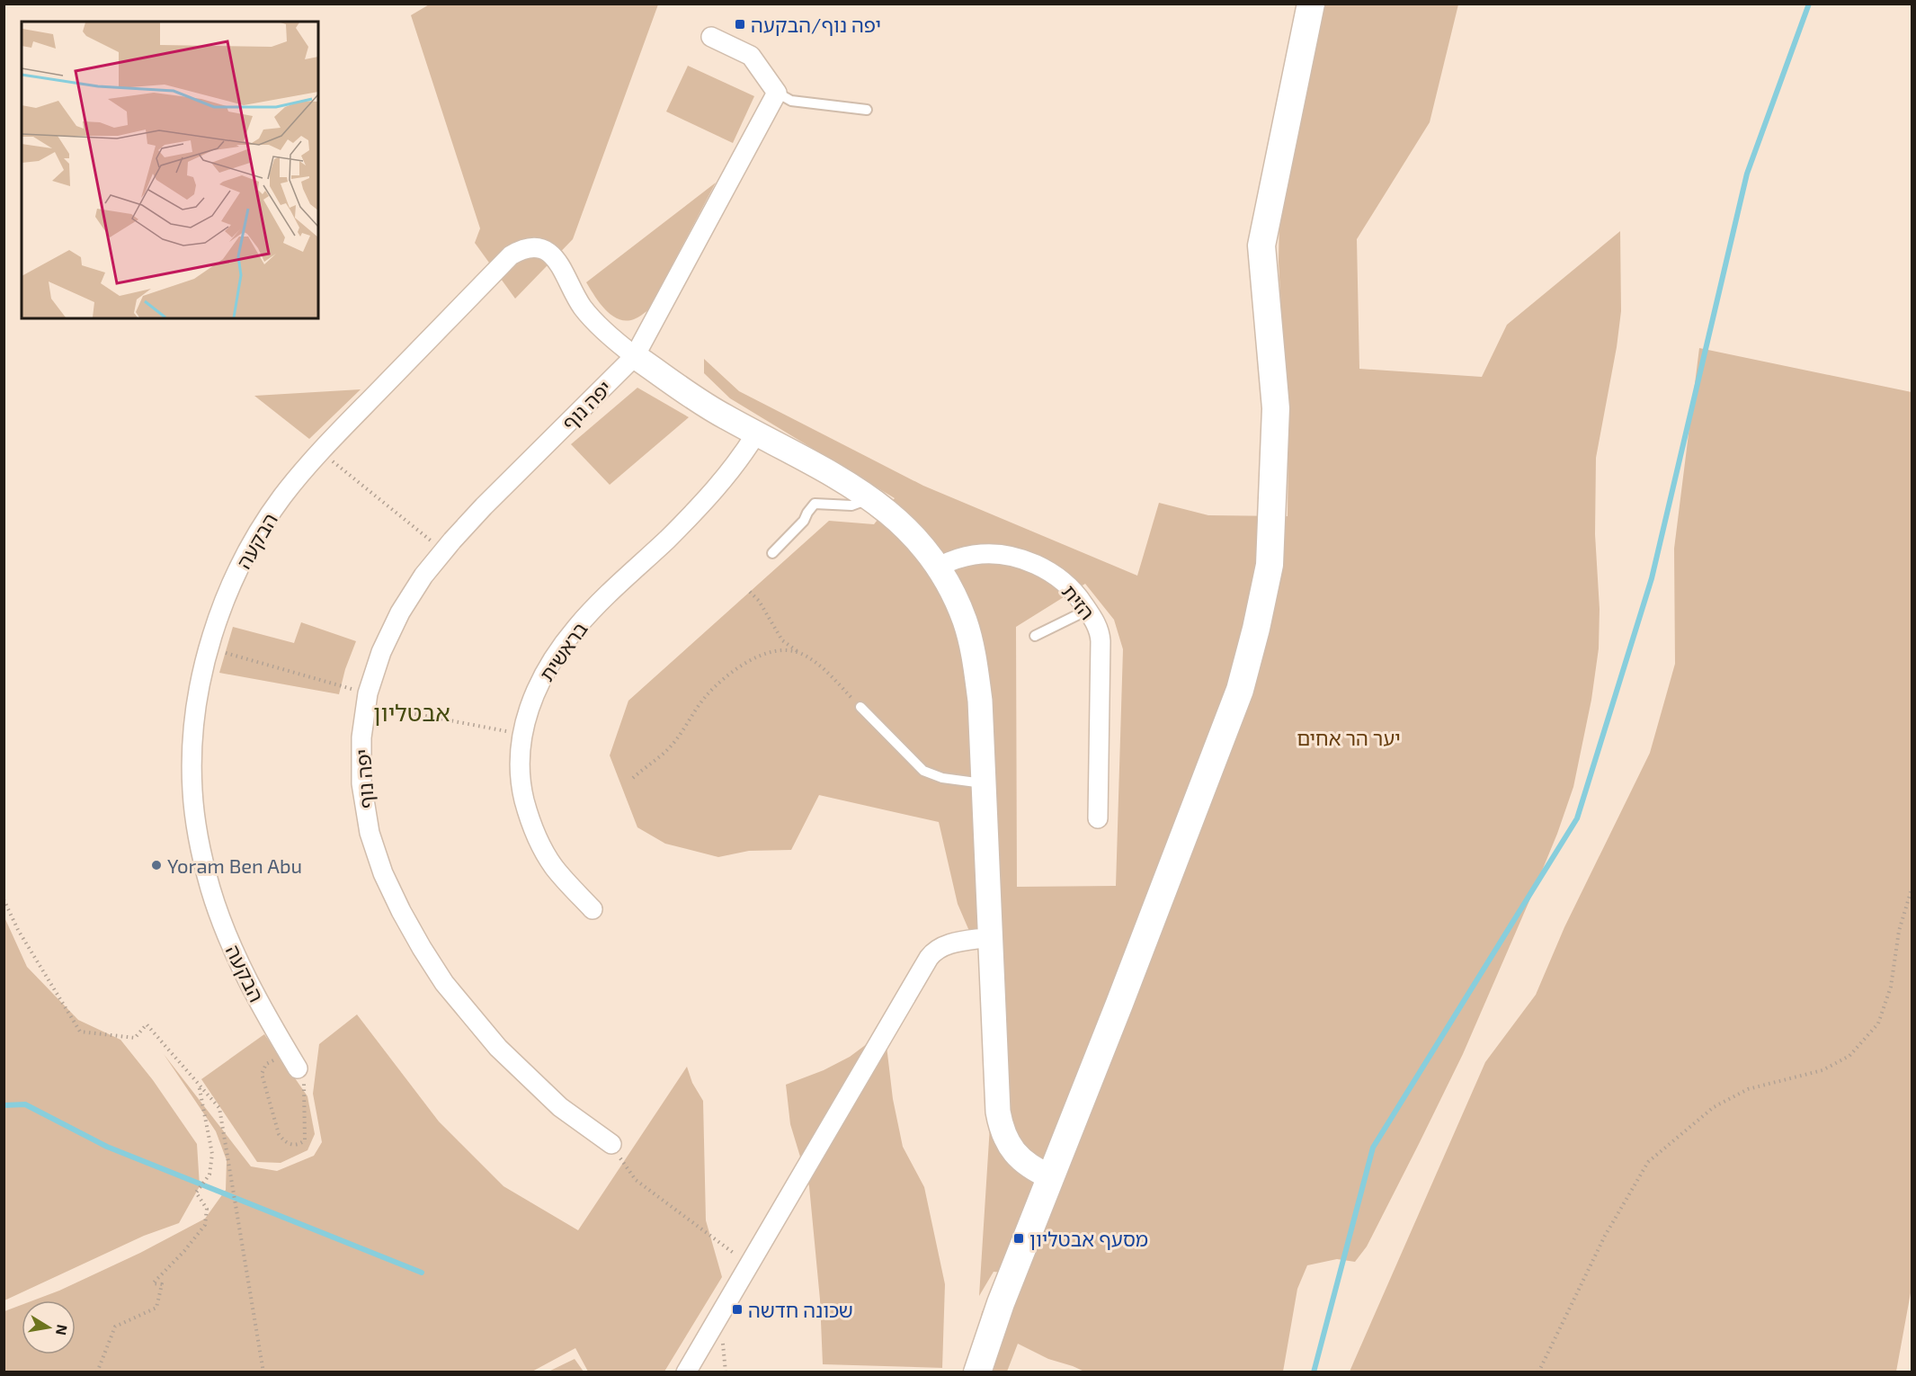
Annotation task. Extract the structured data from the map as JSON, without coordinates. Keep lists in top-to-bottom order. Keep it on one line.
{"streets":{"street":["יפה נוף","הבקעה","הזית","בראשית"]},"crossings":[["יפה נוף","הבקעה"]],"districts":["אבטליון"],"parks":["יער הר אחים"],"places":{"transit":["יפה נוף/הבקעה","מסעף אבטליון","שכונה חדשה"],"other":["Yoram Ben Abu"]},"north":"right"}
